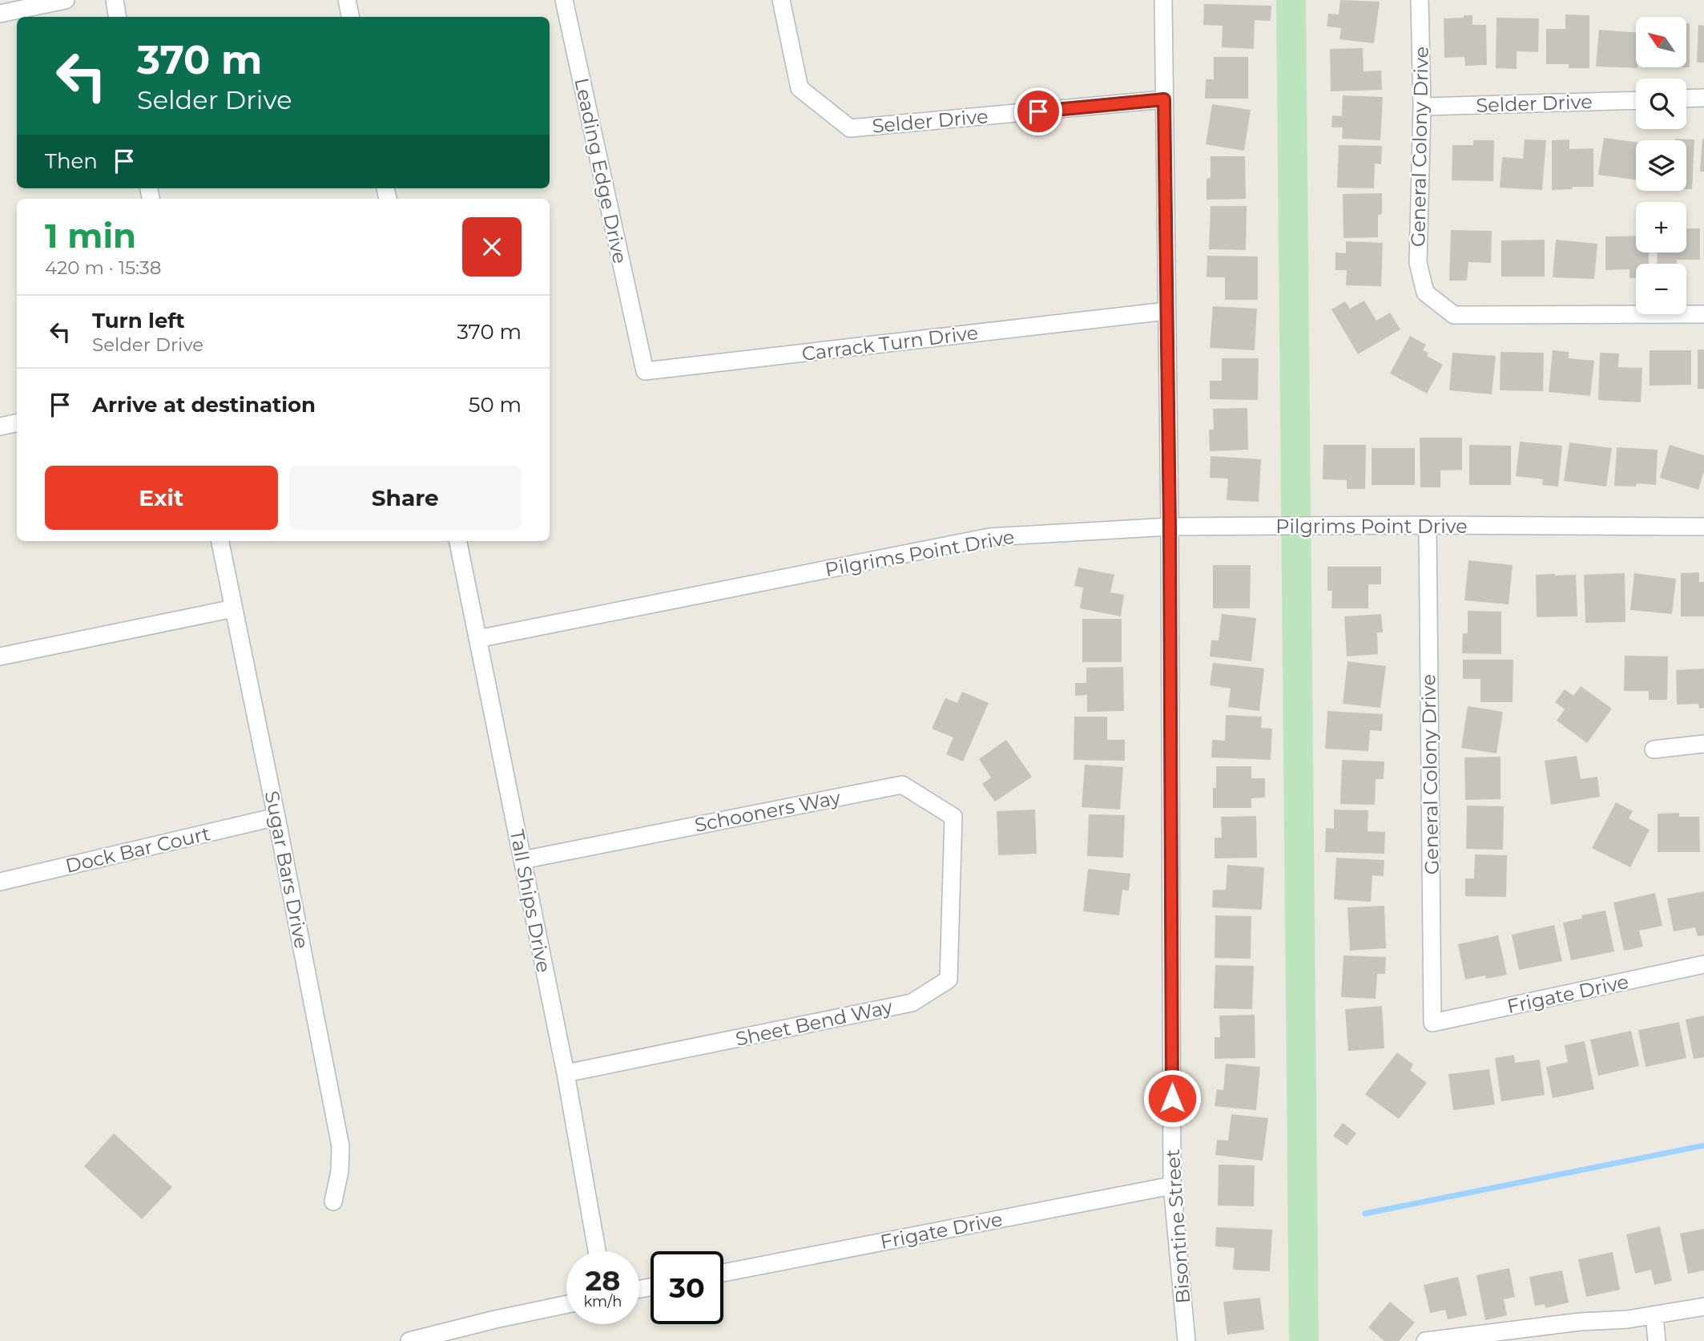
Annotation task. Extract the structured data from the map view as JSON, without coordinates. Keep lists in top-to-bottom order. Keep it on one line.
{"streets":{"street":["Selder Drive","General Colony Drive","Leading Edge Drive","Carrack Turn Drive","Pilgrims Point Drive","Schooners Way","Dock Bar Court","Sugar Bars Drive","Tall Ships Drive","Frigate Drive","Sheet Bend Way","Bisontine Street"]},"crossings":[["Selder Drive","General Colony Drive"],["Selder Drive","Bisontine Street"],["General Colony Drive","Pilgrims Point Drive"],["General Colony Drive","Frigate Drive"],["Leading Edge Drive","Carrack Turn Drive"],["Carrack Turn Drive","Bisontine Street"],["Pilgrims Point Drive","Tall Ships Drive"],["Pilgrims Point Drive","Bisontine Street"],["Schooners Way","Tall Ships Drive"],["Schooners Way","Sheet Bend Way"],["Dock Bar Court","Sugar Bars Drive"],["Tall Ships Drive","Sheet Bend Way"],["Frigate Drive","Bisontine Street"]],"north":"top left","page":{"map_buttons":["+","−"],"turn":["370 m","Selder Drive"],"then":"Then","heading":["1 min","420 m · 15:38"],"list":[{"name":"Turn left","note":"Selder Drive","value":"370 m"},{"name":"Arrive at destination","value":"50 m"}],"buttons":["Exit","Share"],"speed":"28 km/h","limit":"30"}}
